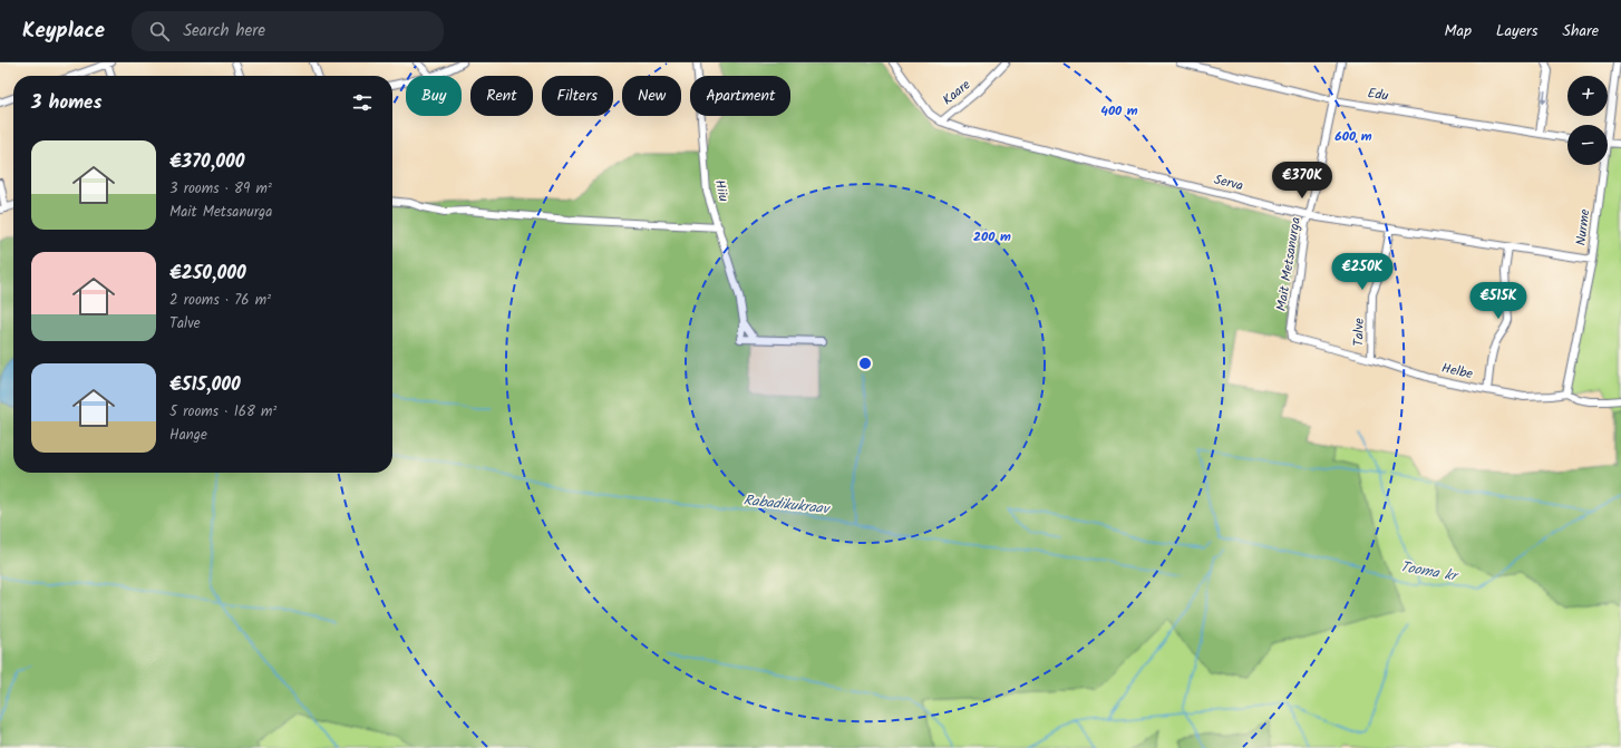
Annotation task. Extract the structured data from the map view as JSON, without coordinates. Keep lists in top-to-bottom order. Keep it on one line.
{"streets":{"street":["Kaare","Edu","Serva","Hiiu","Nurme","Mait Metsanurga","Talve","Helbe"]},"crossings":[["Kaare","Serva"],["Edu","Mait Metsanurga"],["Serva","Nurme"],["Serva","Mait Metsanurga"],["Serva","Talve"],["Nurme","Helbe"],["Mait Metsanurga","Helbe"],["Talve","Helbe"]],"water":["Rabadikukraav","Tooma kr"],"page":{"header":"Keyplace","search":"Search here","nav":["Map","Layers","Share"],"map_buttons":["+","−"],"chip":["Buy","Rent","Filters","New","Apartment"],"heading":"3 homes","list":[{"name":"€370,000","note":"3 rooms · 89 m² · Mait Metsanurga"},{"name":"€250,000","note":"2 rooms · 76 m² · Talve"},{"name":"€515,000","note":"5 rooms · 168 m² · Hange"}],"price":["€370K","€250K","€515K"]},"rings":["400 m","600 m","200 m"]}
